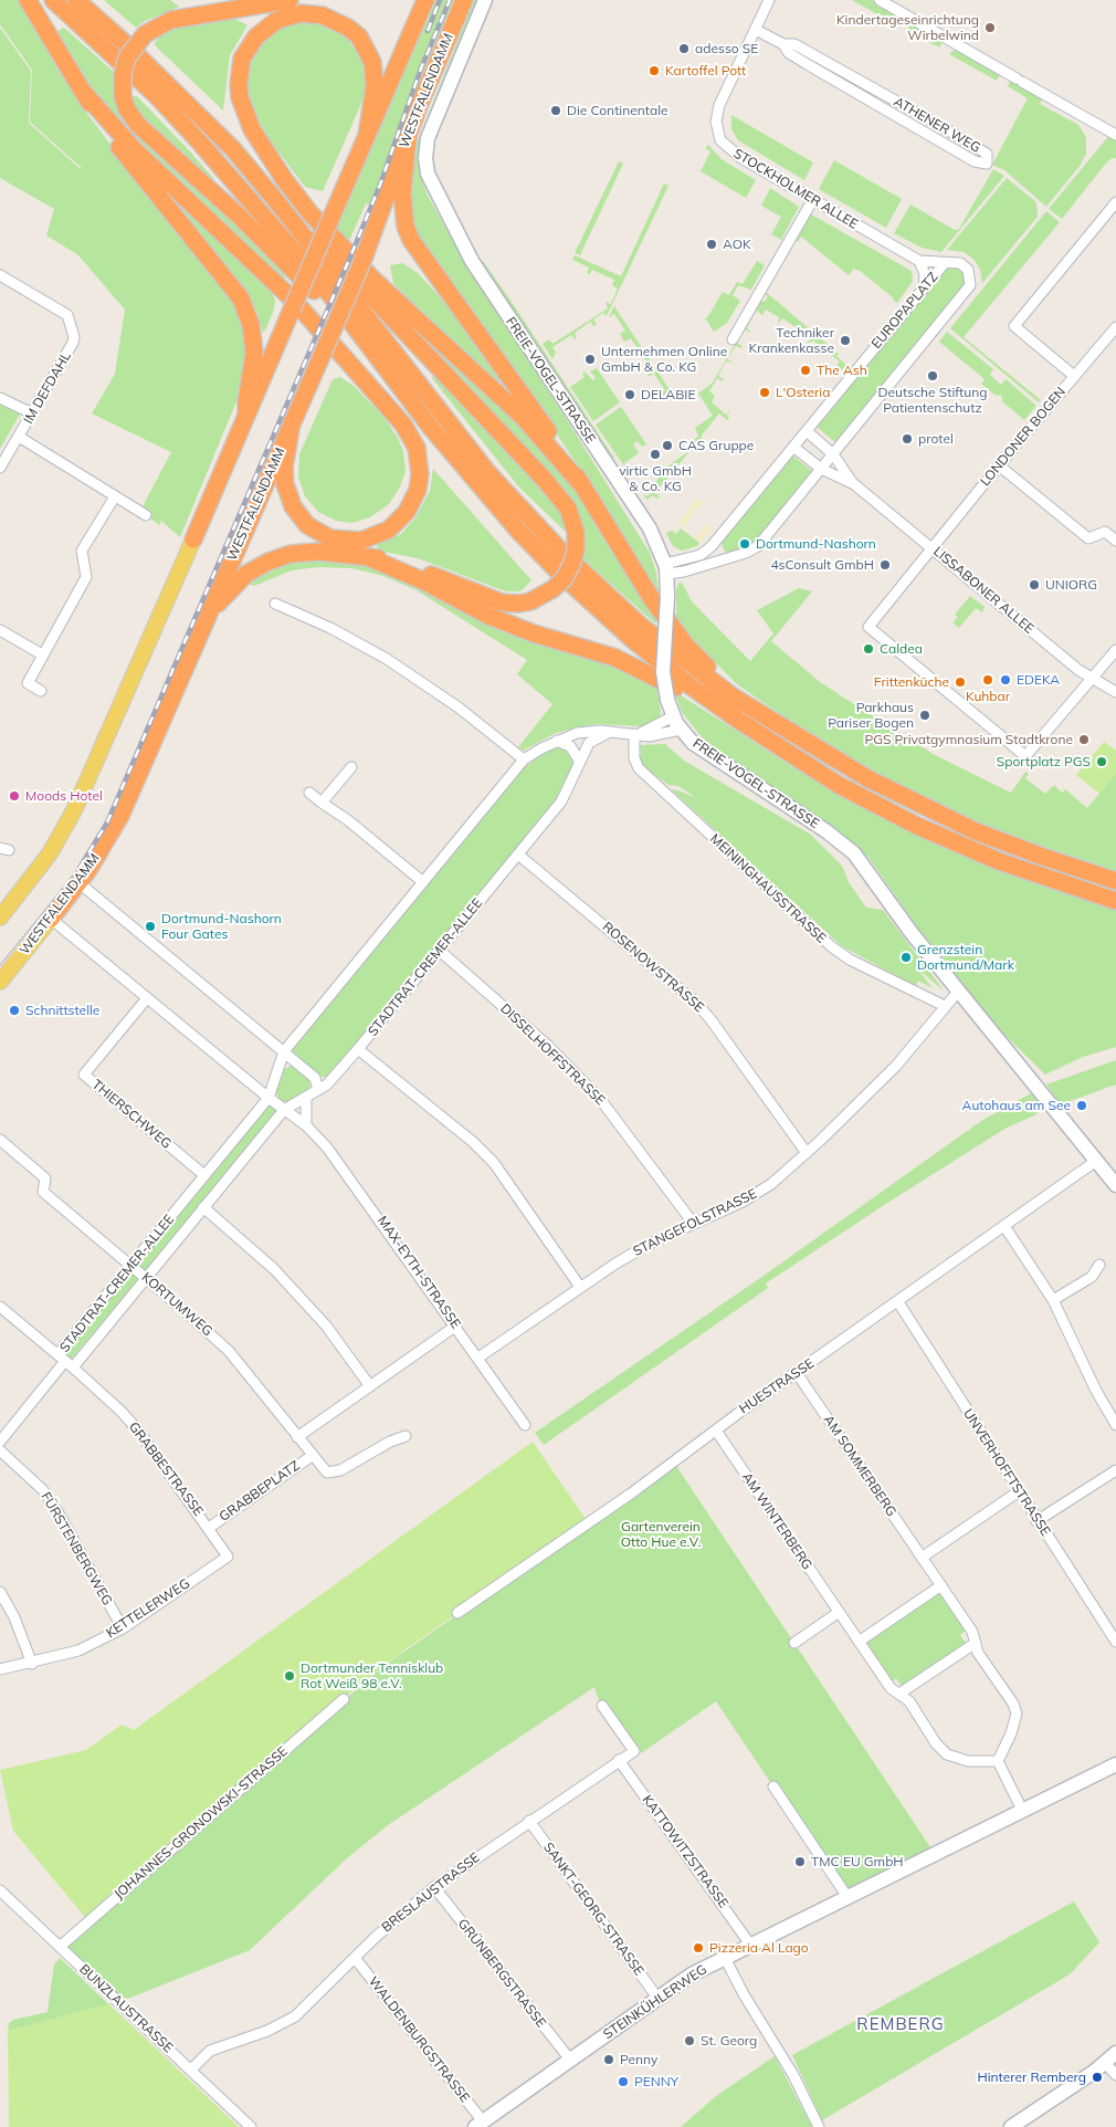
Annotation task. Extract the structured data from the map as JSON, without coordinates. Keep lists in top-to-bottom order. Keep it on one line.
{"streets":{"highway":["WESTFALENDAMM"],"street":["ATHENER WEG","STOCKHOLMER ALLEE","EUROPAPLATZ","FREIE-VOGEL-STRASSE","IM DEFDAHL","LONDONER BOGEN","LISSABONER ALLEE","MEININGHAUSSTRASSE","STADTRAT-CREMER-ALLEE","ROSENOWSTRASSE","DISSELHOFFSTRASSE","THIERSCHWEG","STANGEFOLSTRASSE","MAX-EYTH-STRASSE","KORTUMWEG","HUESTRASSE","AM SOMMERBERG","GRABBESTRASSE","UNVERHOFFTSTRASSE","GRABBEPLATZ","AM WINTERBERG","FÜRSTENBERGWEG","KETTELERWEG","JOHANNES-GRONOWSKI-STRASSE","KATTOWITZSTRASSE","BRESLAUSTRASSE","SANKT-GEORG-STRASSE","GRÜNBERGSTRASSE","STEINKÜHLERWEG","BUNZLAUSTRASSE","WALDENBURGSTRASSE"]},"crossings":[["WESTFALENDAMM","MAX-EYTH-STRASSE"],["ATHENER WEG","STOCKHOLMER ALLEE"],["STOCKHOLMER ALLEE","EUROPAPLATZ"],["EUROPAPLATZ","FREIE-VOGEL-STRASSE"],["EUROPAPLATZ","LISSABONER ALLEE"],["FREIE-VOGEL-STRASSE","STADTRAT-CREMER-ALLEE"],["FREIE-VOGEL-STRASSE","STANGEFOLSTRASSE"],["FREIE-VOGEL-STRASSE","HUESTRASSE"],["LONDONER BOGEN","LISSABONER ALLEE"],["MEININGHAUSSTRASSE","STADTRAT-CREMER-ALLEE"],["MEININGHAUSSTRASSE","STANGEFOLSTRASSE"],["STADTRAT-CREMER-ALLEE","ROSENOWSTRASSE"],["STADTRAT-CREMER-ALLEE","DISSELHOFFSTRASSE"],["STADTRAT-CREMER-ALLEE","THIERSCHWEG"],["STADTRAT-CREMER-ALLEE","MAX-EYTH-STRASSE"],["STADTRAT-CREMER-ALLEE","KORTUMWEG"],["STADTRAT-CREMER-ALLEE","GRABBESTRASSE"],["ROSENOWSTRASSE","STANGEFOLSTRASSE"],["DISSELHOFFSTRASSE","STANGEFOLSTRASSE"],["THIERSCHWEG","MAX-EYTH-STRASSE"],["STANGEFOLSTRASSE","MAX-EYTH-STRASSE"],["KORTUMWEG","GRABBEPLATZ"],["HUESTRASSE","AM SOMMERBERG"],["HUESTRASSE","UNVERHOFFTSTRASSE"],["HUESTRASSE","AM WINTERBERG"],["AM SOMMERBERG","AM WINTERBERG"],["GRABBESTRASSE","GRABBEPLATZ"],["GRABBESTRASSE","KETTELERWEG"],["GRABBEPLATZ","KETTELERWEG"],["FÜRSTENBERGWEG","KETTELERWEG"],["JOHANNES-GRONOWSKI-STRASSE","BUNZLAUSTRASSE"],["KATTOWITZSTRASSE","BRESLAUSTRASSE"],["KATTOWITZSTRASSE","STEINKÜHLERWEG"],["BRESLAUSTRASSE","SANKT-GEORG-STRASSE"],["BRESLAUSTRASSE","GRÜNBERGSTRASSE"],["BRESLAUSTRASSE","BUNZLAUSTRASSE"],["BRESLAUSTRASSE","WALDENBURGSTRASSE"],["SANKT-GEORG-STRASSE","STEINKÜHLERWEG"],["GRÜNBERGSTRASSE","STEINKÜHLERWEG"],["STEINKÜHLERWEG","WALDENBURGSTRASSE"]],"districts":["REMBERG"],"parks":["Gartenverein Otto Hue e.V."],"places":["Kindertageseinrichtung Wirbelwind","adesso SE","Kartoffel Pott","Die Continentale","AOK","Techniker Krankenkasse","Unternehmen Online GmbH & Co. KG","The Ash","Deutsche Stiftung Patientenschutz","L'Osteria","DELABIE","protel","CAS Gruppe","virtic GmbH & Co. KG","Dortmund-Nashorn","4sConsult GmbH","UNIORG","Caldea","Kuhbar","EDEKA","Frittenküche","Parkhaus Pariser Bogen","PGS Privatgymnasium Stadtkrone","Sportplatz PGS","Moods Hotel","Dortmund-Nashorn Four Gates","Grenzstein Dortmund/Mark","Schnittstelle","Autohaus am See","Dortmunder Tennisklub Rot Weiß 98 e.V.","TMC EU GmbH","Pizzeria Al Lago","St. Georg","Penny","Hinterer Remberg","PENNY"]}
